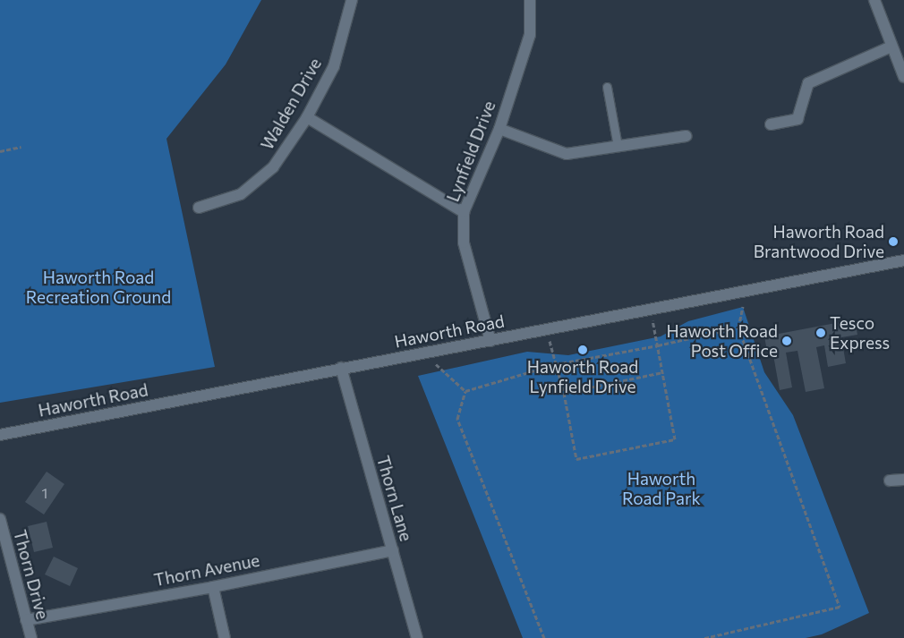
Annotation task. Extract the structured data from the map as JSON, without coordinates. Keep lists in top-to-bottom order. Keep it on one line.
{"streets":{"street":["Walden Drive","Lynfield Drive","Haworth Road","Thorn Lane","Thorn Avenue","Thorn Drive"]},"crossings":[["Lynfield Drive","Haworth Road"],["Haworth Road","Thorn Lane"],["Thorn Lane","Thorn Avenue"],["Thorn Avenue","Thorn Drive"]],"parks":["Haworth Road Recreation Ground","Haworth Road Park"],"places":["Haworth Road Brantwood Drive","Tesco Express","Haworth Road Post Office","Haworth Road Lynfield Drive"],"house_numbers":["1"]}
